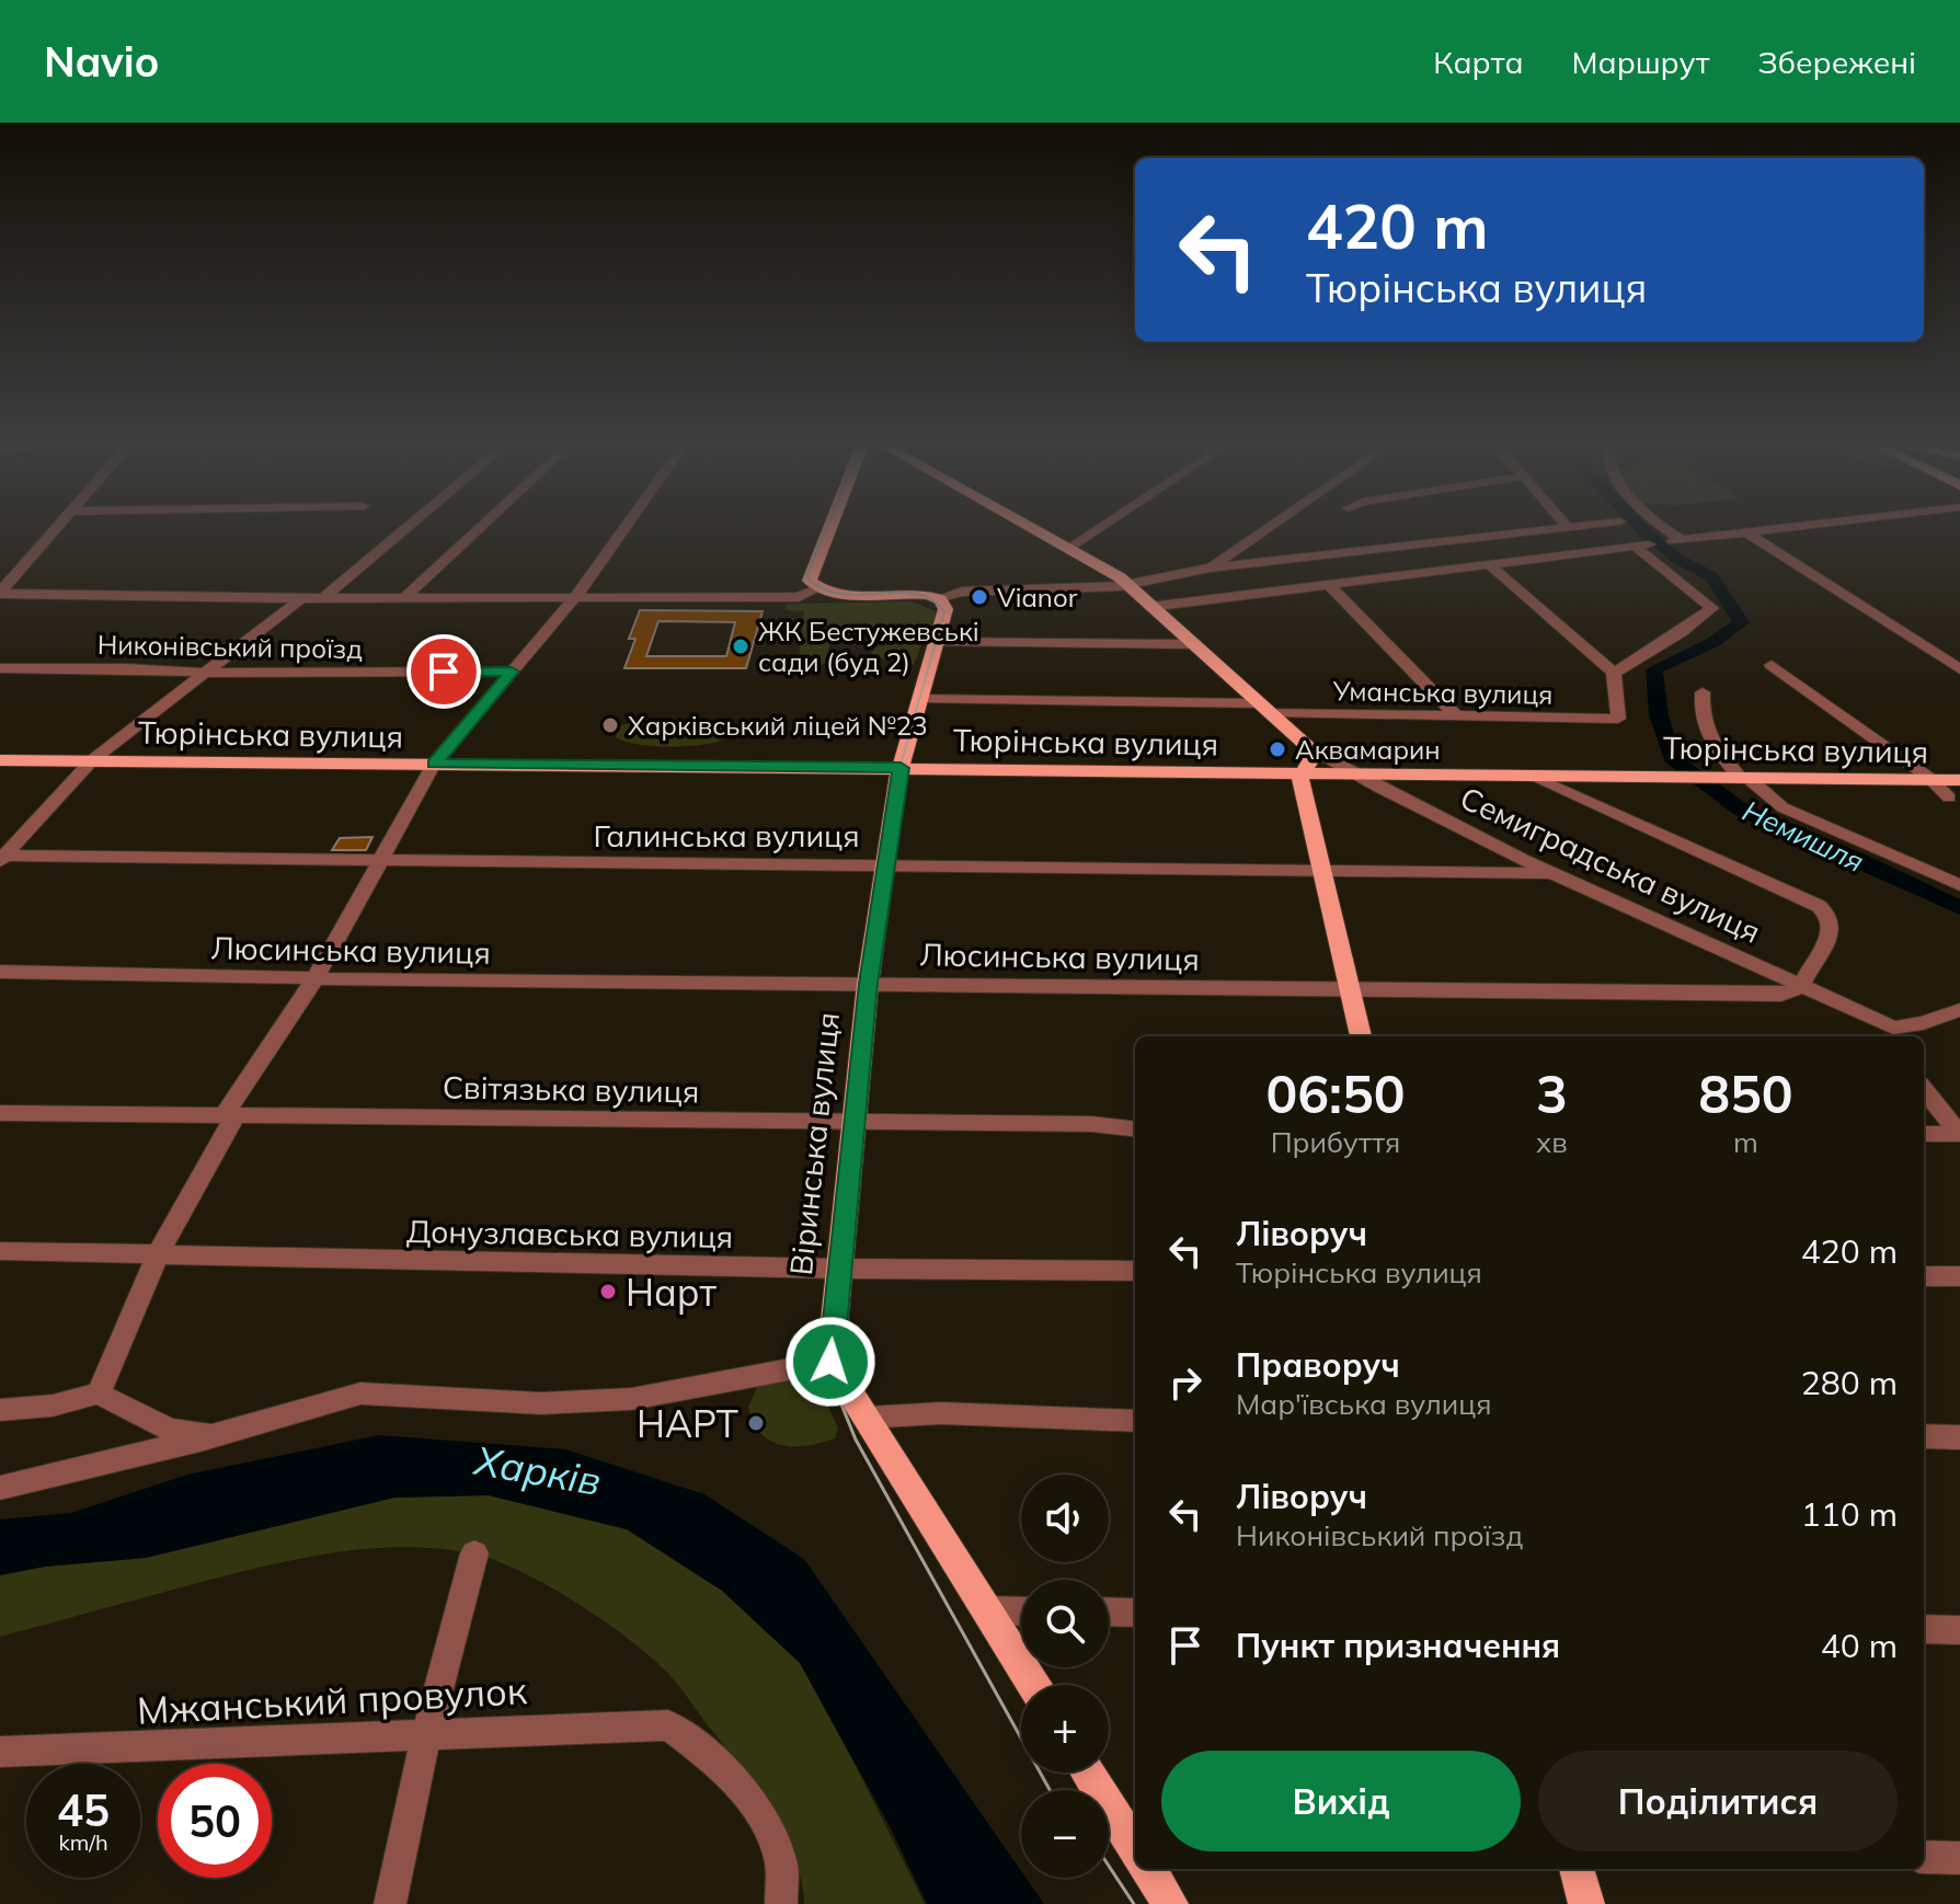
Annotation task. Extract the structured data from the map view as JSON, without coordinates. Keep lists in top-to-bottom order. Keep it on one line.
{"streets":{"main road":["Тюрінська вулиця","Семиградська вулиця","Віринська вулиця"],"street":["Никонівський проїзд","Уманська вулиця","Галинська вулиця","Люсинська вулиця","Світязька вулиця","Донузлавська вулиця","Мжанський провулок"]},"crossings":[["Уманська вулиця","Семиградська вулиця"],["Уманська вулиця","Віринська вулиця"],["Тюрінська вулиця","Семиградська вулиця"],["Тюрінська вулиця","Віринська вулиця"],["Галинська вулиця","Семиградська вулиця"],["Галинська вулиця","Віринська вулиця"],["Семиградська вулиця","Люсинська вулиця"],["Люсинська вулиця","Віринська вулиця"],["Світязька вулиця","Віринська вулиця"],["Віринська вулиця","Донузлавська вулиця"]],"water":["Немишля","Харків"],"places":["Vianor","ЖК Бестужевські сади (буд 2)","Харківський ліцей №23","Аквамарин","Нарт","НАРТ"],"page":{"header":"Navio","nav":["Карта","Маршрут","Збережені"],"turn":["420 m","Тюрінська вулиця"],"eta":["06:50","Прибуття","3","хв","850","m"],"list":[{"name":"Ліворуч","note":"Тюрінська вулиця","value":"420 m"},{"name":"Праворуч","note":"Мар'ївська вулиця","value":"280 m"},{"name":"Ліворуч","note":"Никонівський проїзд","value":"110 m"},{"name":"Пункт призначення","value":"40 m"}],"map_buttons":["+","−"],"buttons":["Вихід","Поділитися"],"speed":"45 km/h","limit":"50"}}
